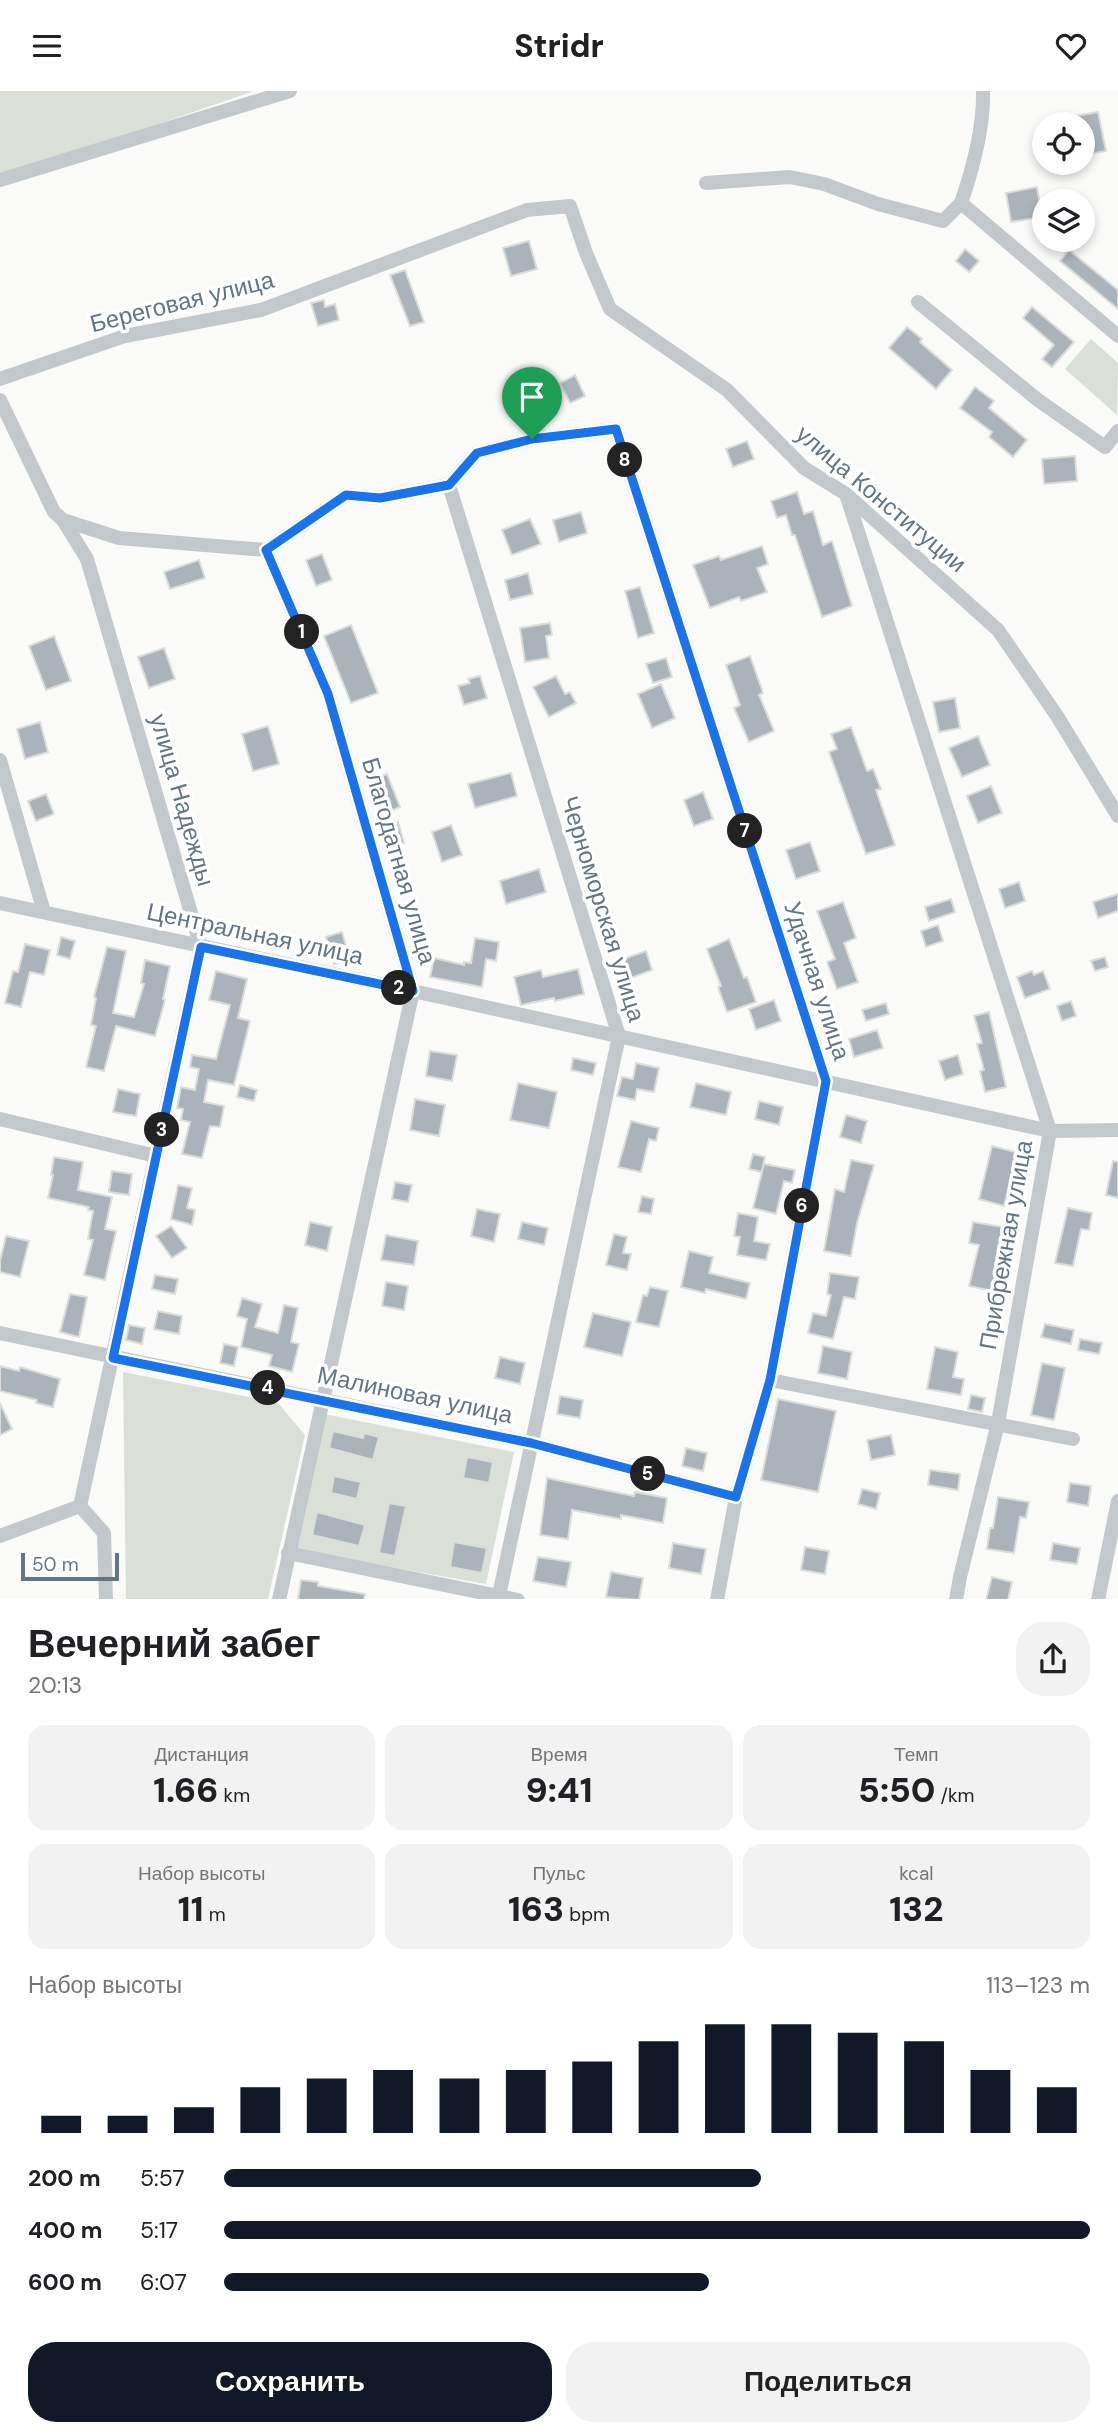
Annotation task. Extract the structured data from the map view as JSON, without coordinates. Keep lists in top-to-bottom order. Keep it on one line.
{"streets":{"street":["Береговая улица","улица Конституции","улица Надежды","Благодатная улица","Черноморская улица","Центральная улица","Удачная улица","Прибрежная улица","Малиновая улица"]},"crossings":[["Береговая улица","улица Конституции"],["улица Конституции","Прибрежная улица"],["улица Надежды","Центральная улица"],["улица Надежды","Малиновая улица"],["Благодатная улица","Центральная улица"],["Благодатная улица","Малиновая улица"],["Черноморская улица","Центральная улица"],["Черноморская улица","Удачная улица"],["Черноморская улица","Малиновая улица"],["Центральная улица","Удачная улица"],["Центральная улица","Прибрежная улица"],["Удачная улица","Малиновая улица"]],"scale_bar":"50 m","page":{"header":"Stridr","pins":["8","1","7","2","3","6","4","5"],"scale":"50 m","heading":["Вечерний забег","20:13"],"stats":[["Дистанция","1.66 km"],["Время","9:41"],["Темп","5:50 /km"],["Набор высоты","11 m"],["Пульс","163 bpm"],["kcal","132"]],"chart":["Набор высоты","113–123 m"],"list":[{"name":"200 m","note":"5:57"},{"name":"400 m","note":"5:17"},{"name":"600 m","note":"6:07"}],"buttons":["Сохранить","Поделиться"]}}
